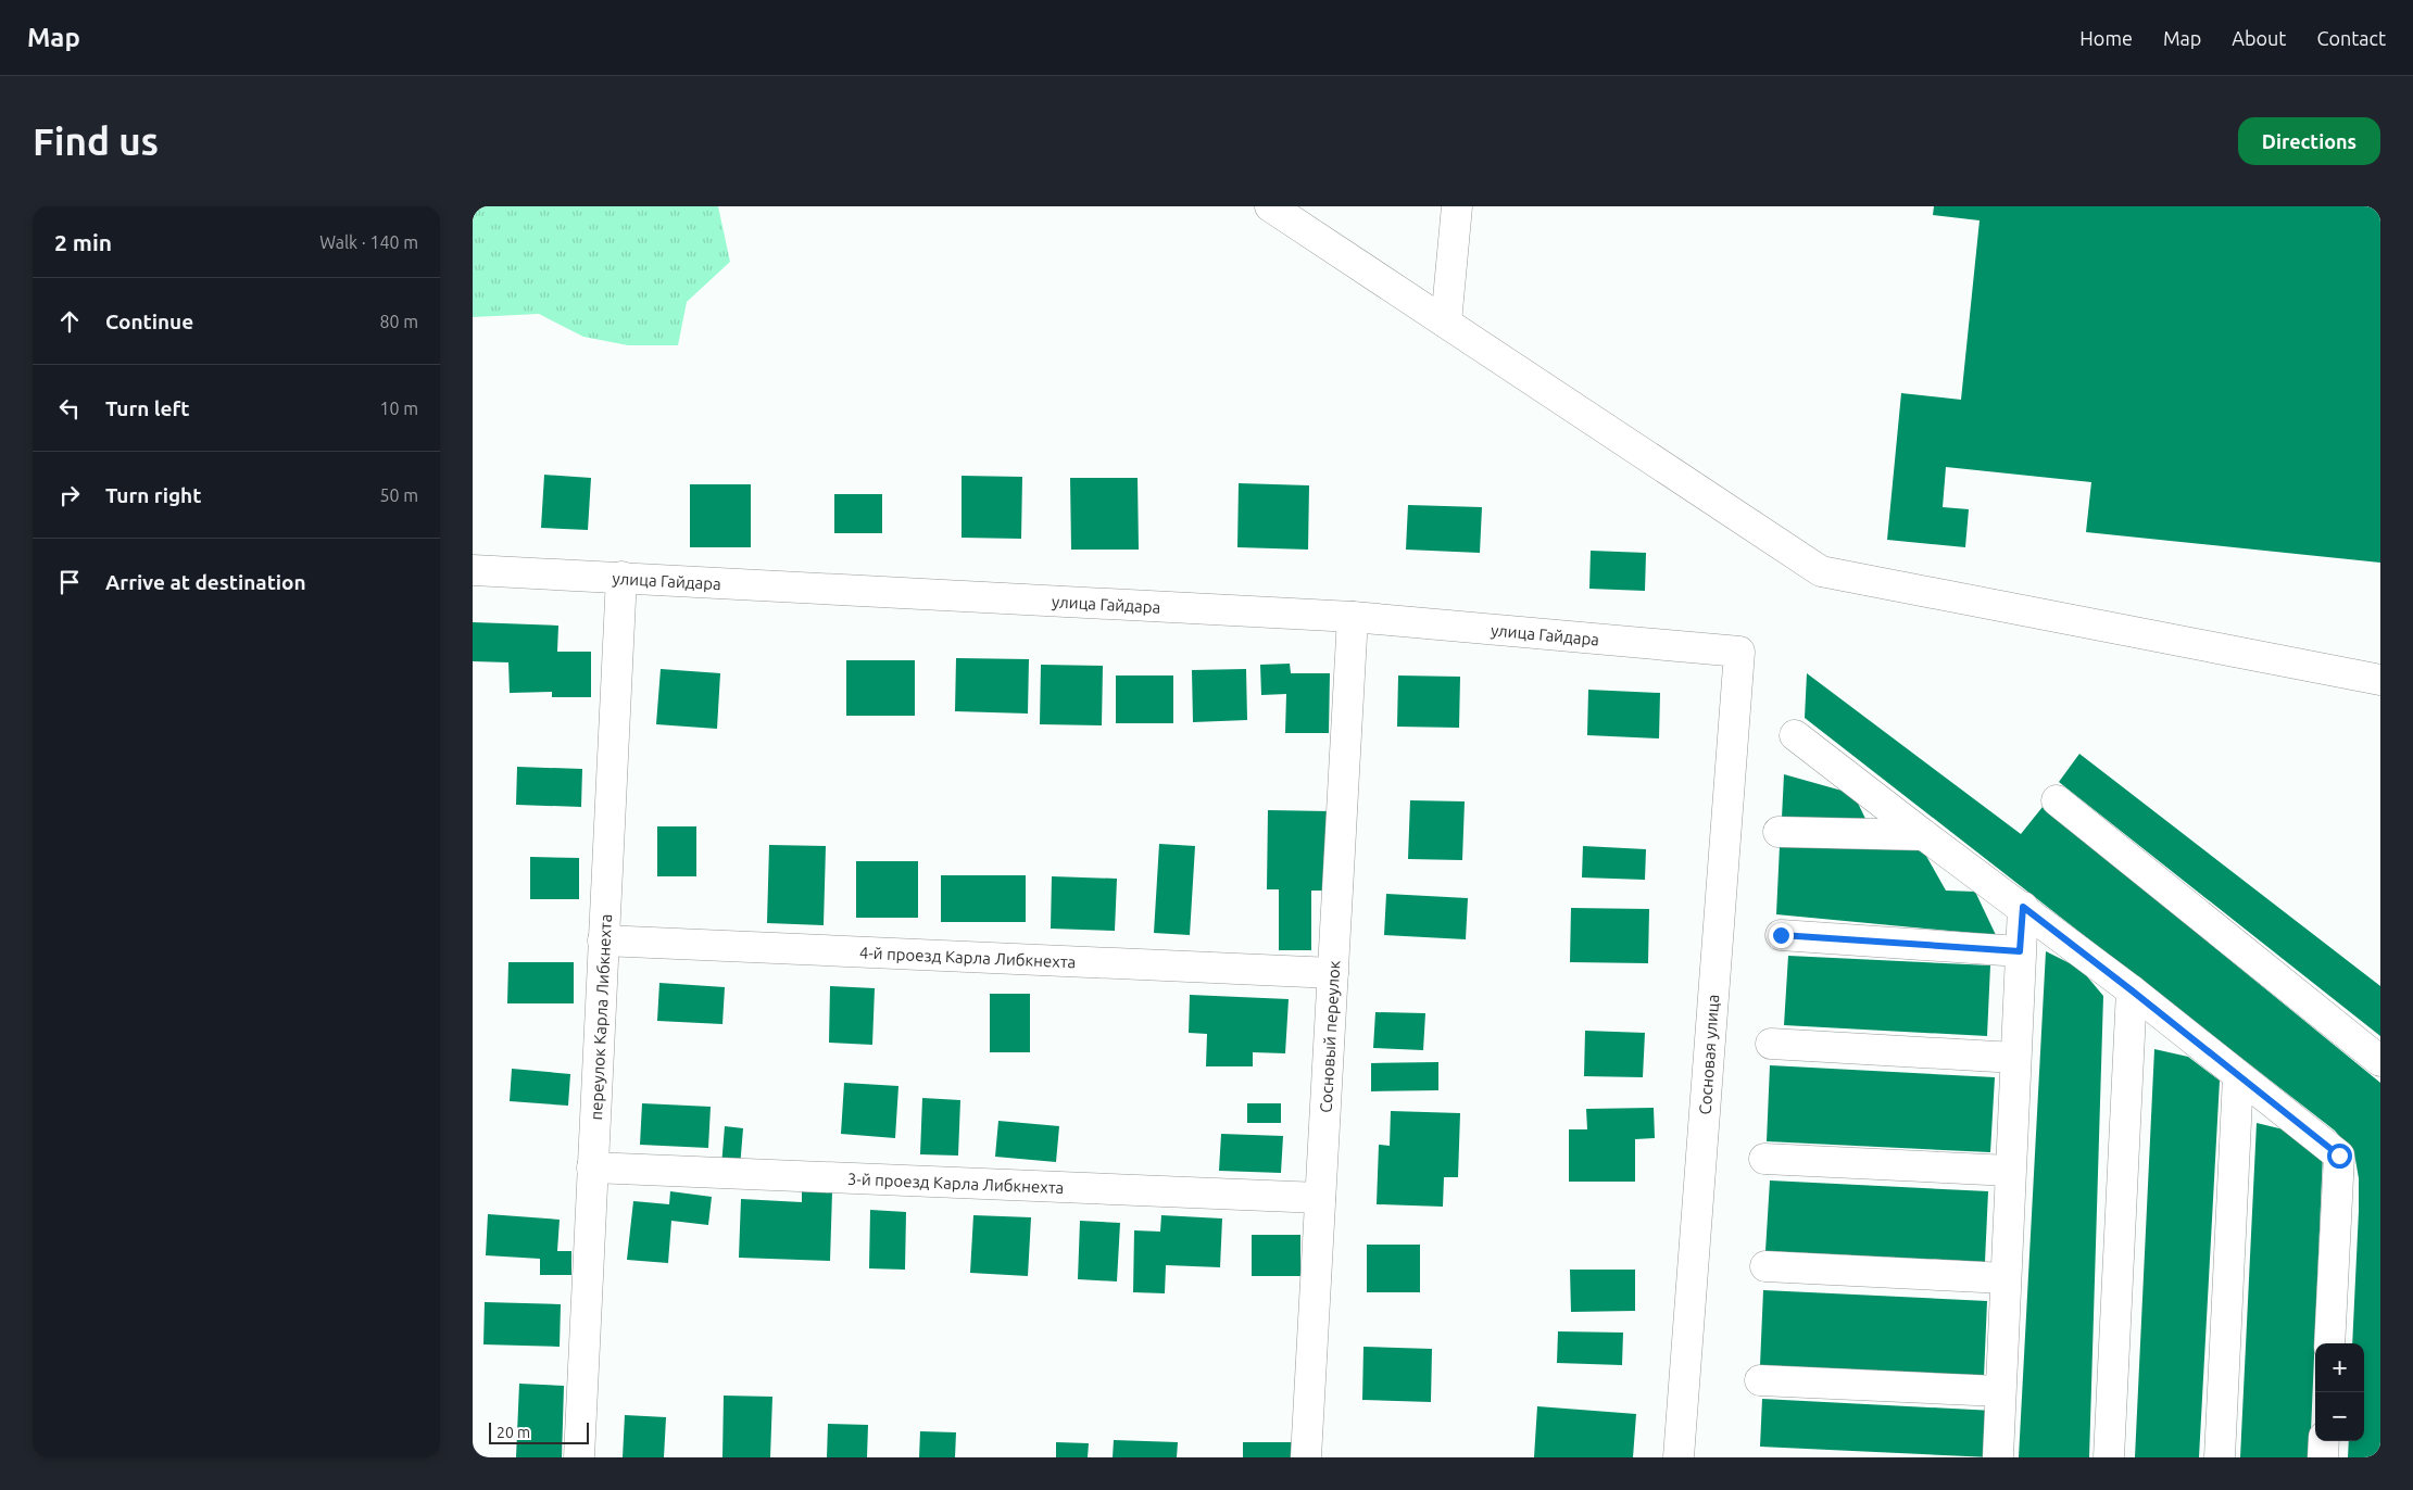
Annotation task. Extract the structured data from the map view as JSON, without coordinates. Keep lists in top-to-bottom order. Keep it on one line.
{"streets":{"street":["улица Гайдара","4-й проезд Карла Либкнехта","переулок Карла Либкнехта","Сосновый переулок","Сосновая улица","3-й проезд Карла Либкнехта"]},"crossings":[["улица Гайдара","переулок Карла Либкнехта"],["улица Гайдара","Сосновый переулок"],["улица Гайдара","Сосновая улица"],["4-й проезд Карла Либкнехта","переулок Карла Либкнехта"],["4-й проезд Карла Либкнехта","Сосновый переулок"],["переулок Карла Либкнехта","3-й проезд Карла Либкнехта"],["Сосновый переулок","3-й проезд Карла Либкнехта"]],"scale_bar":"20 m","page":{"header":"Map","nav":["Home","Map","About","Contact"],"buttons":"Directions","title":"Find us","heading":["2 min","Walk · 140 m"],"list":[["Continue","80 m"],["Turn left","10 m"],["Turn right","50 m"],"Arrive at destination"],"map_buttons":["+","−"],"scale":"20 m"}}
